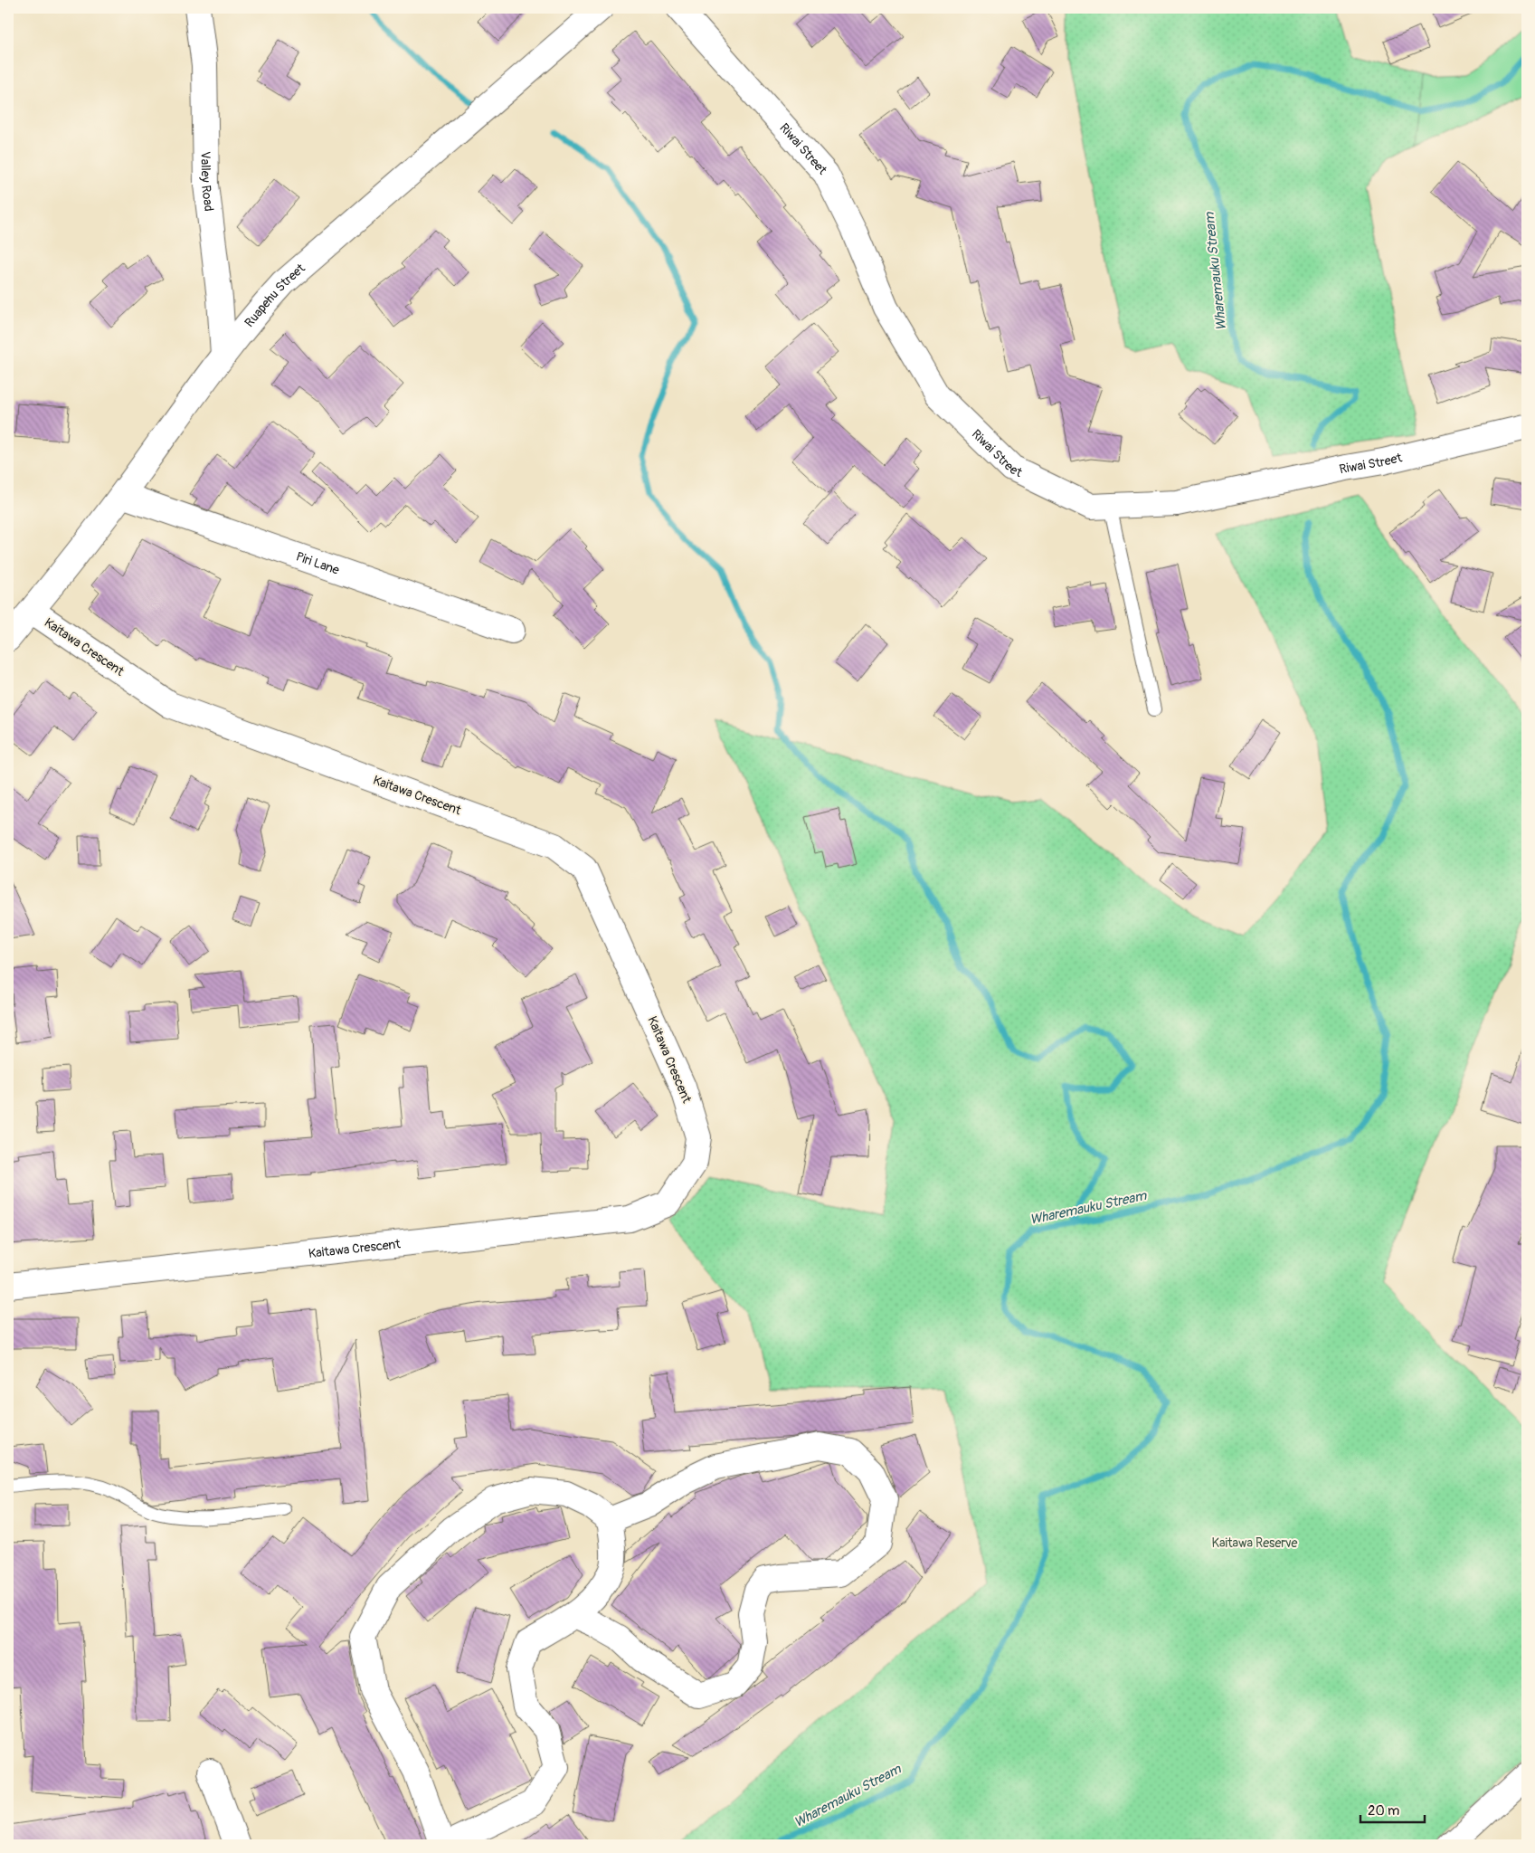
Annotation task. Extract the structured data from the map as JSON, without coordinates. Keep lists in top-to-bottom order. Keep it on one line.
{"streets":{"street":["Riwai Street","Valley Road","Ruapehu Street","Piri Lane","Kaitawa Crescent"]},"crossings":[["Valley Road","Ruapehu Street"],["Ruapehu Street","Piri Lane"],["Ruapehu Street","Kaitawa Crescent"]],"water":["Wharemauku Stream"],"parks":["Kaitawa Reserve"],"scale_bar":"20 m"}
